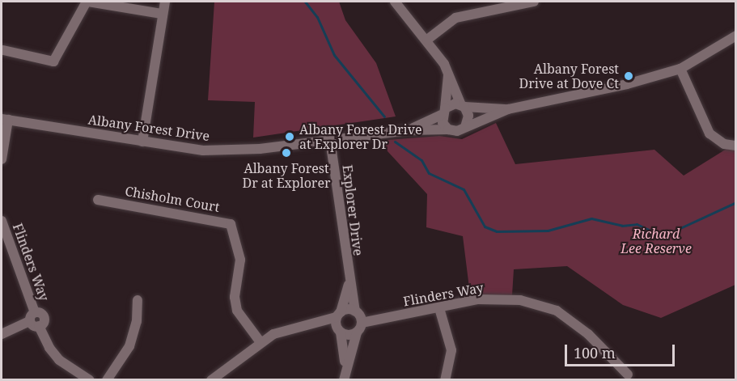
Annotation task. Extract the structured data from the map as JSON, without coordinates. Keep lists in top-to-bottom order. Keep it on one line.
{"streets":{"street":["Albany Forest Drive","Chisholm Court","Explorer Drive","Flinders Way"]},"crossings":[["Albany Forest Drive","Explorer Drive"],["Explorer Drive","Flinders Way"]],"parks":["Richard Lee Reserve"],"places":["Albany Forest Drive at Dove Ct","Albany Forest Drive at Explorer Dr","Albany Forest Dr at Explorer"],"scale_bar":"100 m"}
